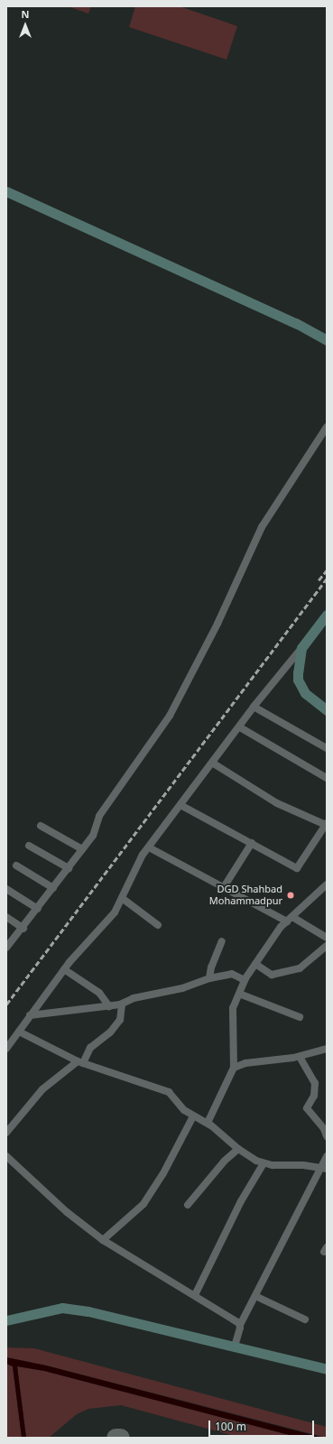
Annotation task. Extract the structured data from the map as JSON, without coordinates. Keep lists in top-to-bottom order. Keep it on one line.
{"places":["DGD Shahbad Mohammadpur"],"scale_bar":"100 m","north":"top"}
